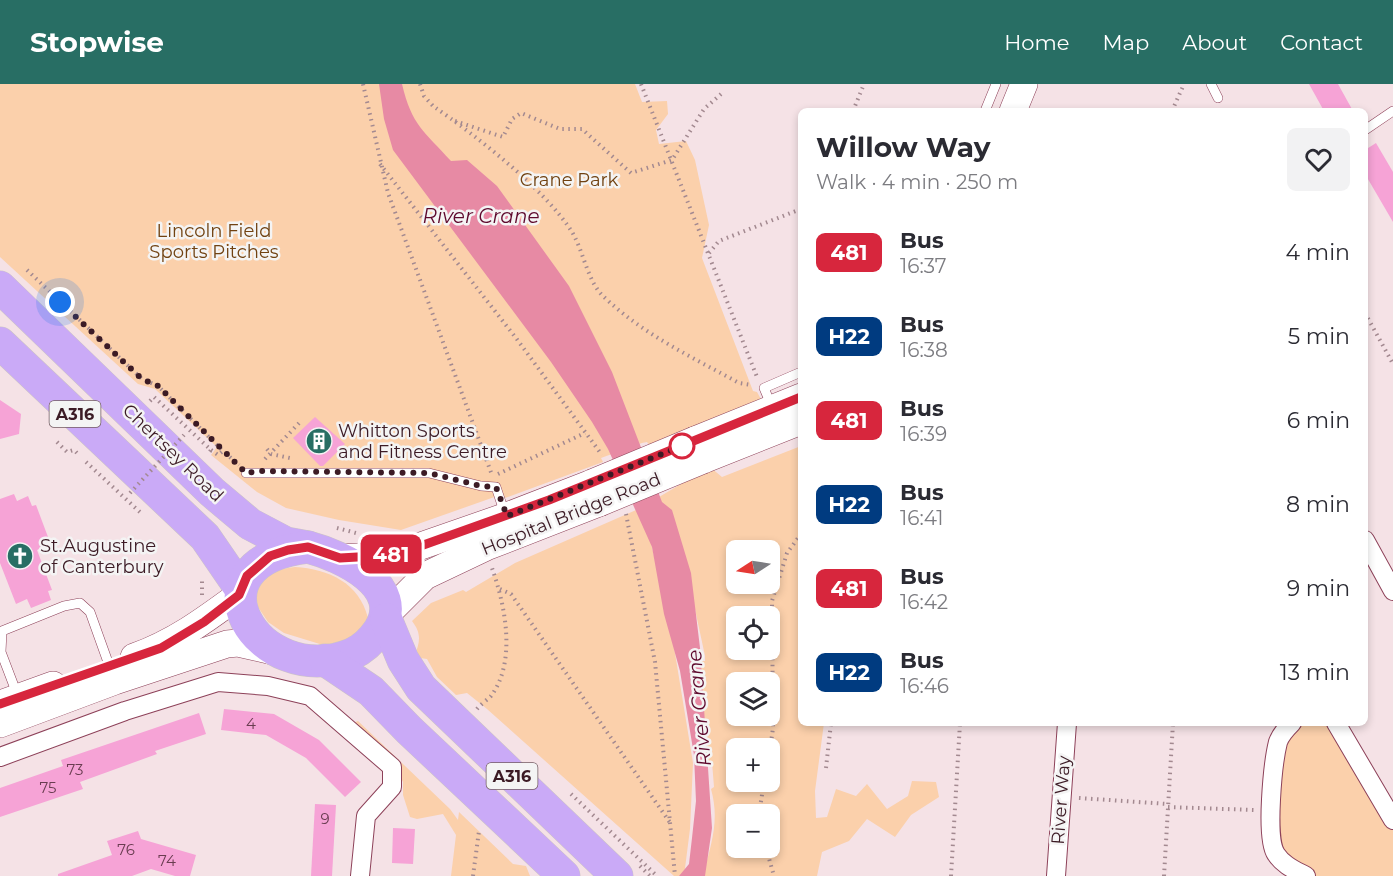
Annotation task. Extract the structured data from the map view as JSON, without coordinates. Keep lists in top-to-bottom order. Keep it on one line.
{"streets":{"highway":["A316","Chertsey Road"],"main road":["Hospital Bridge Road"],"street":["River Way"]},"crossings":[["A316","Chertsey Road"],["A316","Hospital Bridge Road"],["Chertsey Road","Hospital Bridge Road"]],"water":["River Crane"],"parks":["Crane Park","Lincoln Field Sports Pitches"],"places":{"building":["Whitton Sports and Fitness Centre"],"church":["St.Augustine of Canterbury"]},"lines":["bus line 481"],"house_numbers":["4","73","75","9","76","74"],"north":"left","page":{"header":"Stopwise","nav":["Home","Map","About","Contact"],"on_map":"481","heading":["Willow Way","Walk · 4 min · 250 m"],"list":[{"mark":"481","name":"Bus","note":"16:37","value":"4 min"},{"mark":"H22","name":"Bus","note":"16:38","value":"5 min"},{"mark":"481","name":"Bus","note":"16:39","value":"6 min"},{"mark":"H22","name":"Bus","note":"16:41","value":"8 min"},{"mark":"481","name":"Bus","note":"16:42","value":"9 min"},{"mark":"H22","name":"Bus","note":"16:46","value":"13 min"}],"map_buttons":["+","−"]}}
